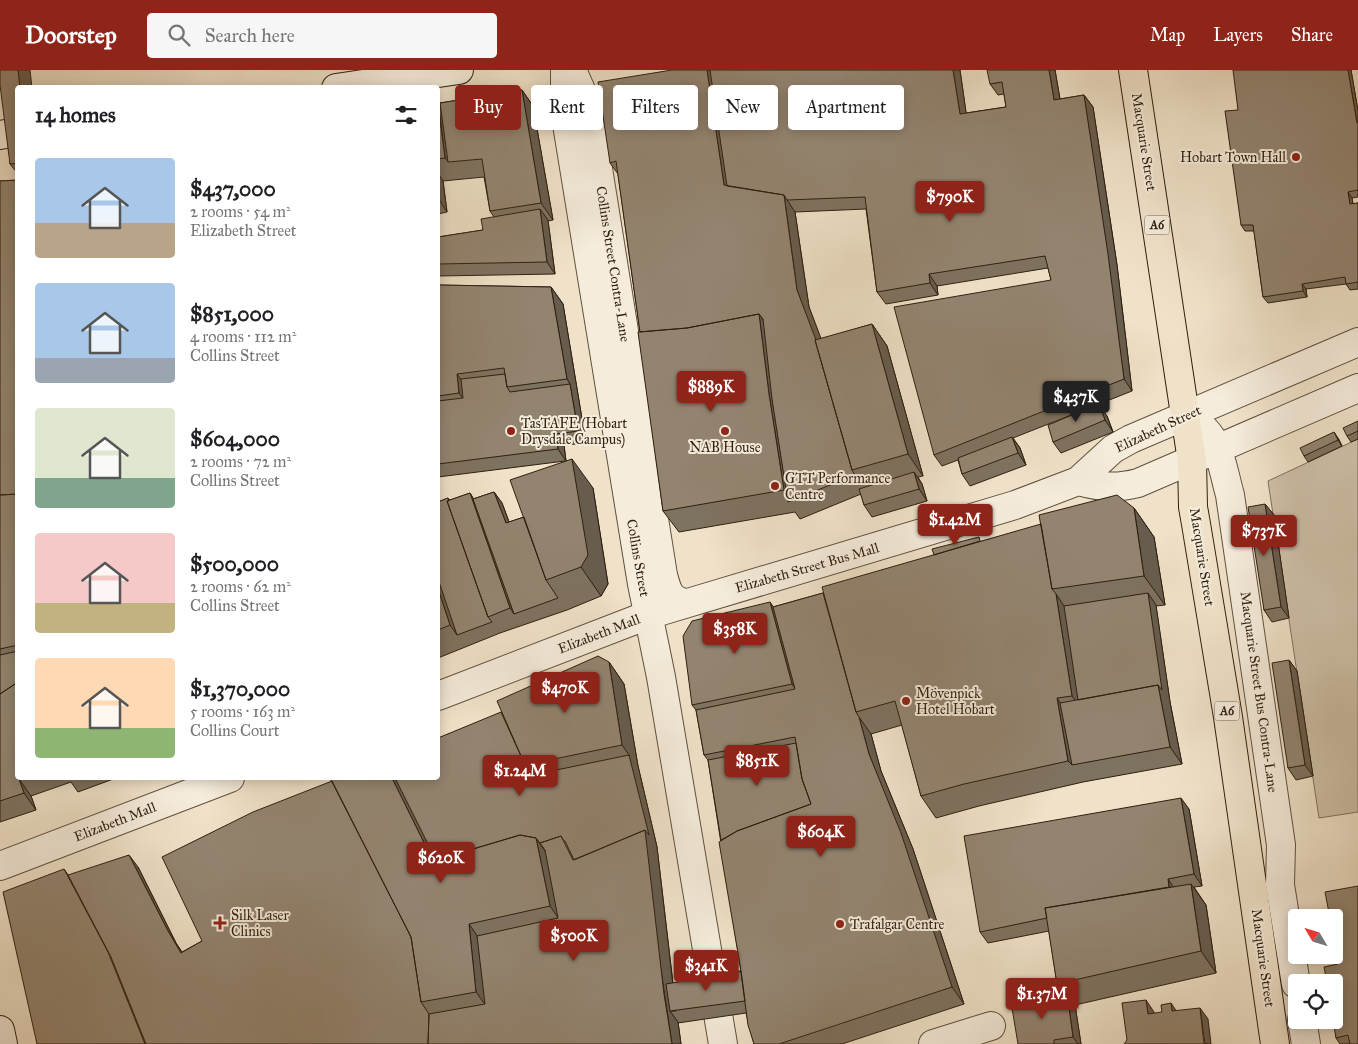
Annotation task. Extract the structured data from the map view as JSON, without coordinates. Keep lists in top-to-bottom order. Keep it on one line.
{"streets":{"highway":["Macquarie Street","A6"],"street":["Collins Street Contra-Lane","Elizabeth Street","Collins Street","Elizabeth Street Bus Mall","Elizabeth Mall","Macquarie Street Bus Contra-Lane"]},"crossings":[["Macquarie Street","Elizabeth Street"],["Macquarie Street","Macquarie Street Bus Contra-Lane"],["Collins Street Contra-Lane","Elizabeth Street Bus Mall"],["Elizabeth Street","Elizabeth Street Bus Mall"],["Elizabeth Street","Macquarie Street Bus Contra-Lane"],["Collins Street","Elizabeth Street Bus Mall"],["Collins Street","Elizabeth Mall"],["Elizabeth Street Bus Mall","Elizabeth Mall"]],"places":{"other":["Hobart Town Hall","TasTAFE (Hobart Drysdale Campus)","NAB House","GTT Performance Centre","Mövenpick Hotel Hobart","Trafalgar Centre"],"health":["Silk Laser Clinics"]},"north":"top left","page":{"header":"Doorstep","search":"Search here","nav":["Map","Layers","Share"],"chip":["Buy","Rent","Filters","New","Apartment"],"heading":"14 homes","list":[{"name":"$437,000","note":"2 rooms · 54 m² · Elizabeth Street"},{"name":"$851,000","note":"4 rooms · 112 m² · Collins Street"},{"name":"$604,000","note":"2 rooms · 72 m² · Collins Street"},{"name":"$500,000","note":"2 rooms · 62 m² · Collins Street"},{"name":"$1,370,000","note":"5 rooms · 163 m² · Collins Court"}],"price":["$790K","$889K","$437K","$1.42M","$737K","$358K","$470K","$851K","$1.24M","$604K","$620K","$500K","$341K","$1.37M"]}}
